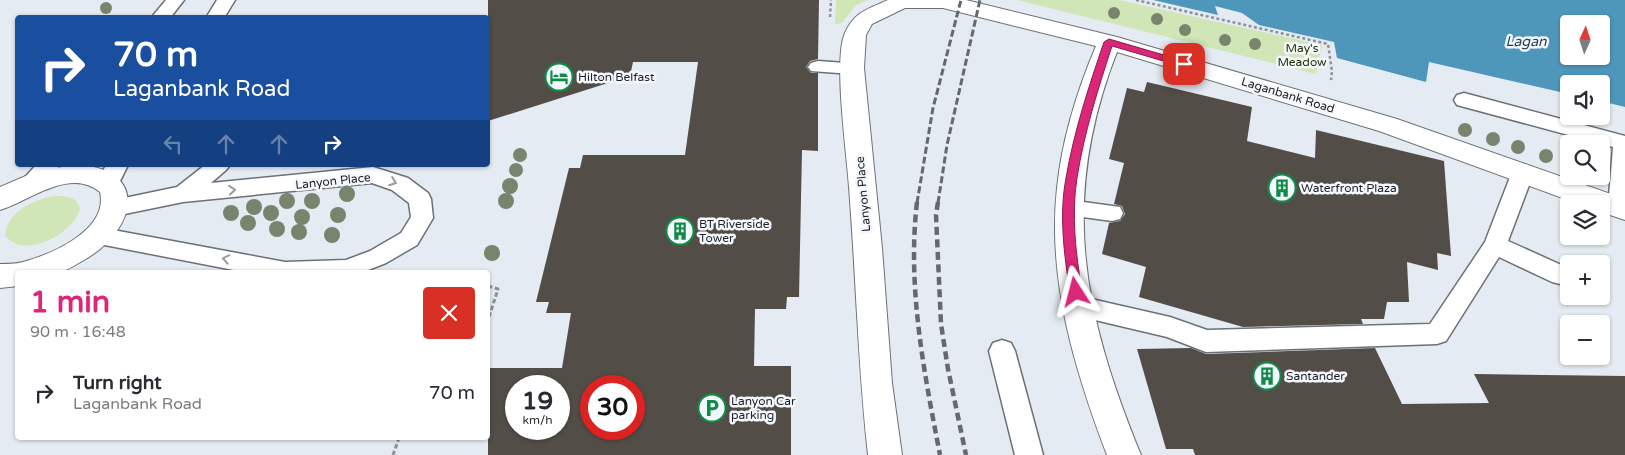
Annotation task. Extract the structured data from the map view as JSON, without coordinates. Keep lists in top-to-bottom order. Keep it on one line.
{"streets":{"street":["Laganbank Road","Lanyon Place"]},"crossings":[["Laganbank Road","Lanyon Place"]],"water":["Lagan"],"parks":["May's Meadow"],"places":{"hotel":["Hilton Belfast"],"building":["Waterfront Plaza","BT Riverside Tower","Santander"],"parking":["Lanyon Car parking"]},"north":"top","page":{"map_buttons":["+","−"],"turn":["70 m","Laganbank Road"],"heading":["1 min","90 m · 16:48"],"list":[{"name":"Turn right","note":"Laganbank Road","value":"70 m"}],"speed":"19 km/h","limit":"30"}}
